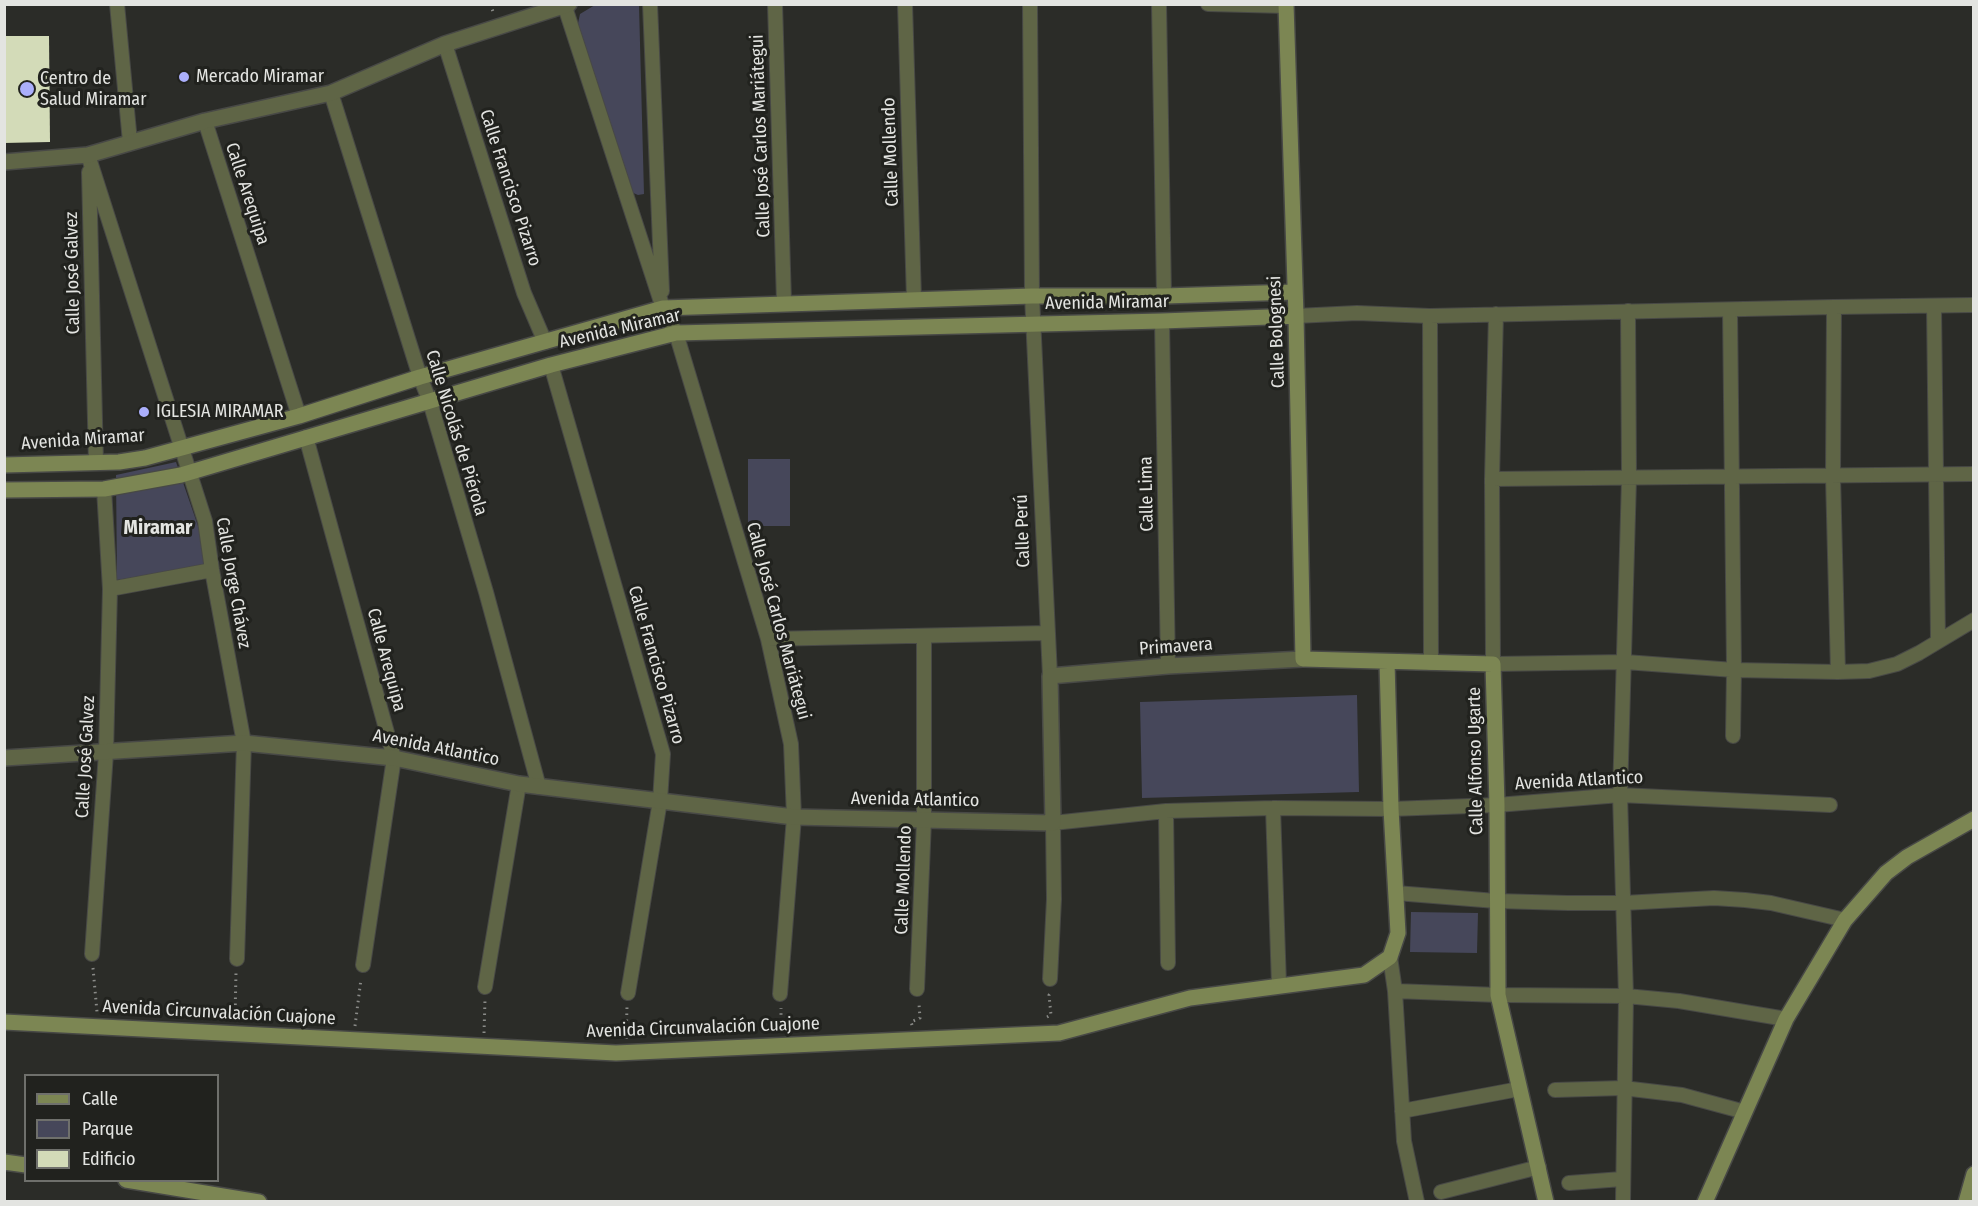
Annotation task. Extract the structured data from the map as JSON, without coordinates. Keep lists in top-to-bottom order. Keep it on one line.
{"streets":{"main road":["Avenida Miramar","Calle Bolognesi","Calle Alfonso Ugarte","Avenida Circunvalación Cuajone"],"street":["Calle José Carlos Mariátegui","Calle Mollendo","Calle Francisco Pizarro","Calle Arequipa","Calle José Galvez","Calle Nicolás de Piérola","Calle Lima","Calle Perú","Calle Jorge Chávez","Primavera","Avenida Atlantico"]},"crossings":[["Calle José Carlos Mariátegui","Avenida Miramar"],["Calle José Carlos Mariátegui","Avenida Atlantico"],["Calle Mollendo","Avenida Miramar"],["Calle Mollendo","Avenida Atlantico"],["Calle Francisco Pizarro","Avenida Miramar"],["Calle Francisco Pizarro","Avenida Atlantico"],["Calle Arequipa","Avenida Miramar"],["Calle Arequipa","Avenida Atlantico"],["Calle José Galvez","Avenida Miramar"],["Calle José Galvez","Calle Jorge Chávez"],["Calle José Galvez","Avenida Atlantico"],["Avenida Miramar","Calle Bolognesi"],["Avenida Miramar","Calle Nicolás de Piérola"],["Avenida Miramar","Calle Lima"],["Avenida Miramar","Calle Perú"],["Avenida Miramar","Calle Jorge Chávez"],["Calle Bolognesi","Primavera"],["Calle Nicolás de Piérola","Avenida Atlantico"],["Calle Lima","Primavera"],["Calle Perú","Primavera"],["Calle Perú","Avenida Atlantico"],["Calle Jorge Chávez","Avenida Atlantico"],["Avenida Atlantico","Calle Alfonso Ugarte"]],"districts":["Miramar"],"places":["Mercado Miramar","Centro de Salud Miramar","IGLESIA MIRAMAR"],"legend":["Calle","Parque","Edificio"]}
